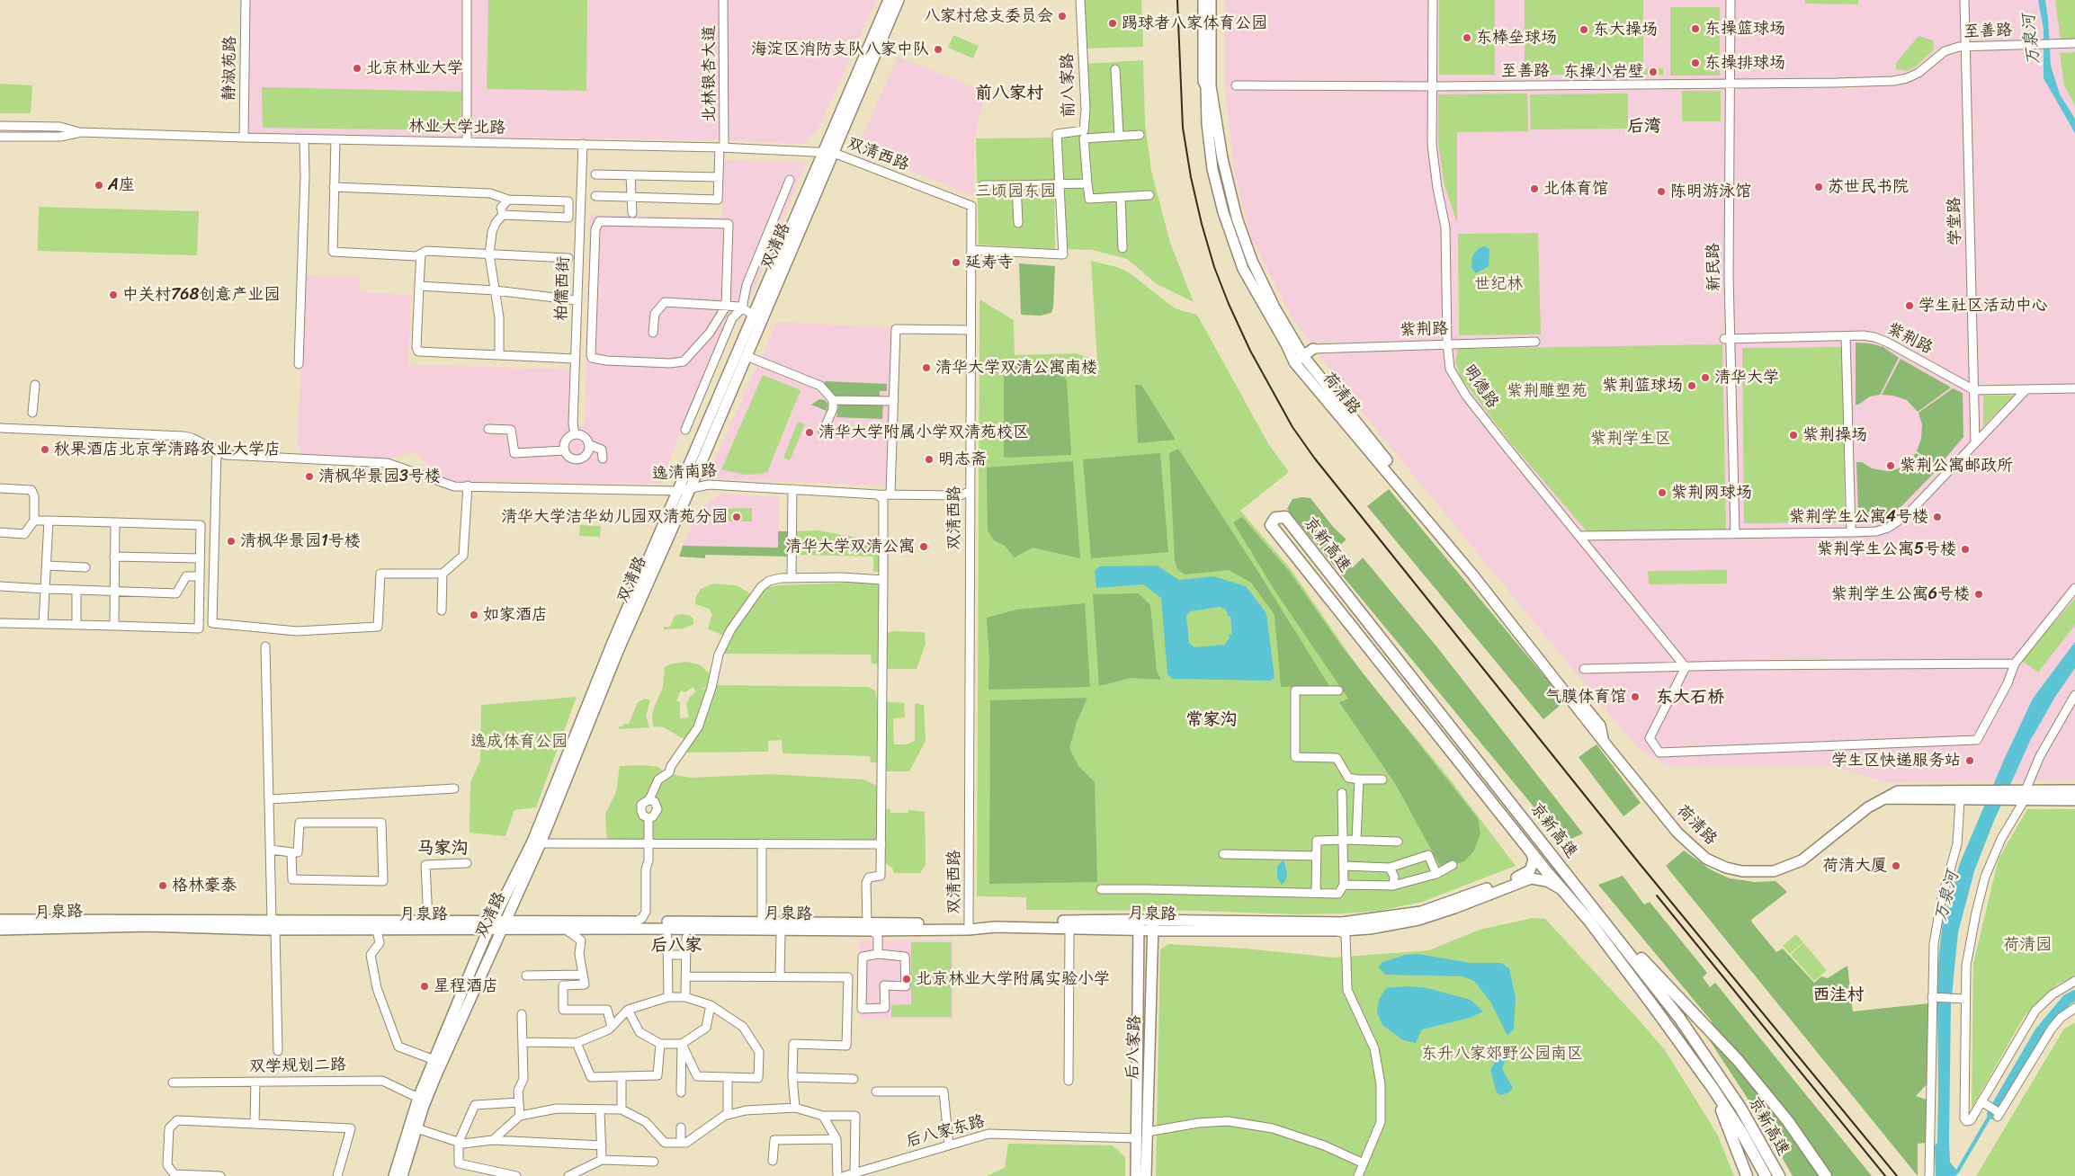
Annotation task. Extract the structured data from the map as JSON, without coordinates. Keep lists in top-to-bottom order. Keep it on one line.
{"streets":{"highway":["京新高速"],"main road":["双清路","荷清路","月泉路","后八家路"],"street":["至善路","静淑苑路","北林银杏大道","前八家路","林业大学北路","双清西路","学堂路","新民路","柏儒西街","紫荆路","明德路","逸清南路","双学规划二路","后八家东路"]},"crossings":[["至善路","学堂路"],["至善路","新民路"],["至善路","明德路"],["静淑苑路","林业大学北路"],["北林银杏大道","林业大学北路"],["前八家路","双清西路"],["林业大学北路","双清西路"],["林业大学北路","双清路"],["林业大学北路","柏儒西街"],["双清西路","双清路"],["双清西路","逸清南路"],["双清西路","月泉路"],["学堂路","紫荆路"],["双清路","逸清南路"],["双清路","月泉路"],["双清路","双学规划二路"],["新民路","紫荆路"],["紫荆路","明德路"],["京新高速","月泉路"],["月泉路","后八家路"],["后八家路","后八家东路"]],"districts":["前八家村","后湾","东大石桥","常家沟","马家沟","后八家","西洼村"],"water":["万泉河"],"parks":["三顷园东园","世纪林","紫荆雕塑苑","紫荆学生区","逸成体育公园","荷清园","东升八家郊野公园南区"],"places":["八家村总支委员会","踢球者八家体育公园","东操篮球场","东大操场","东棒垒球场","海淀区消防支队八家中队","东操排球场","北京林业大学","东操小岩壁","A座","苏世民书院","北体育馆","陈明游泳馆","延寿寺","中关村768创意产业园","学生社区活动中心","清华大学双清公寓南楼","清华大学","紫荆篮球场","清华大学附属小学双清苑校区","紫荆操场","秋果酒店北京学清路农业大学店","明志斋","紫荆公寓邮政所","清枫华景园3号楼","紫荆网球场","清华大学洁华幼儿园双清苑分园","紫荆学生公寓4号楼","清枫华景园1号楼","清华大学双清公寓","紫荆学生公寓5号楼","紫荆学生公寓6号楼","如家酒店","气膜体育馆","学生区快递服务站","荷清大厦","格林豪泰","北京林业大学附属实验小学","星程酒店"]}
